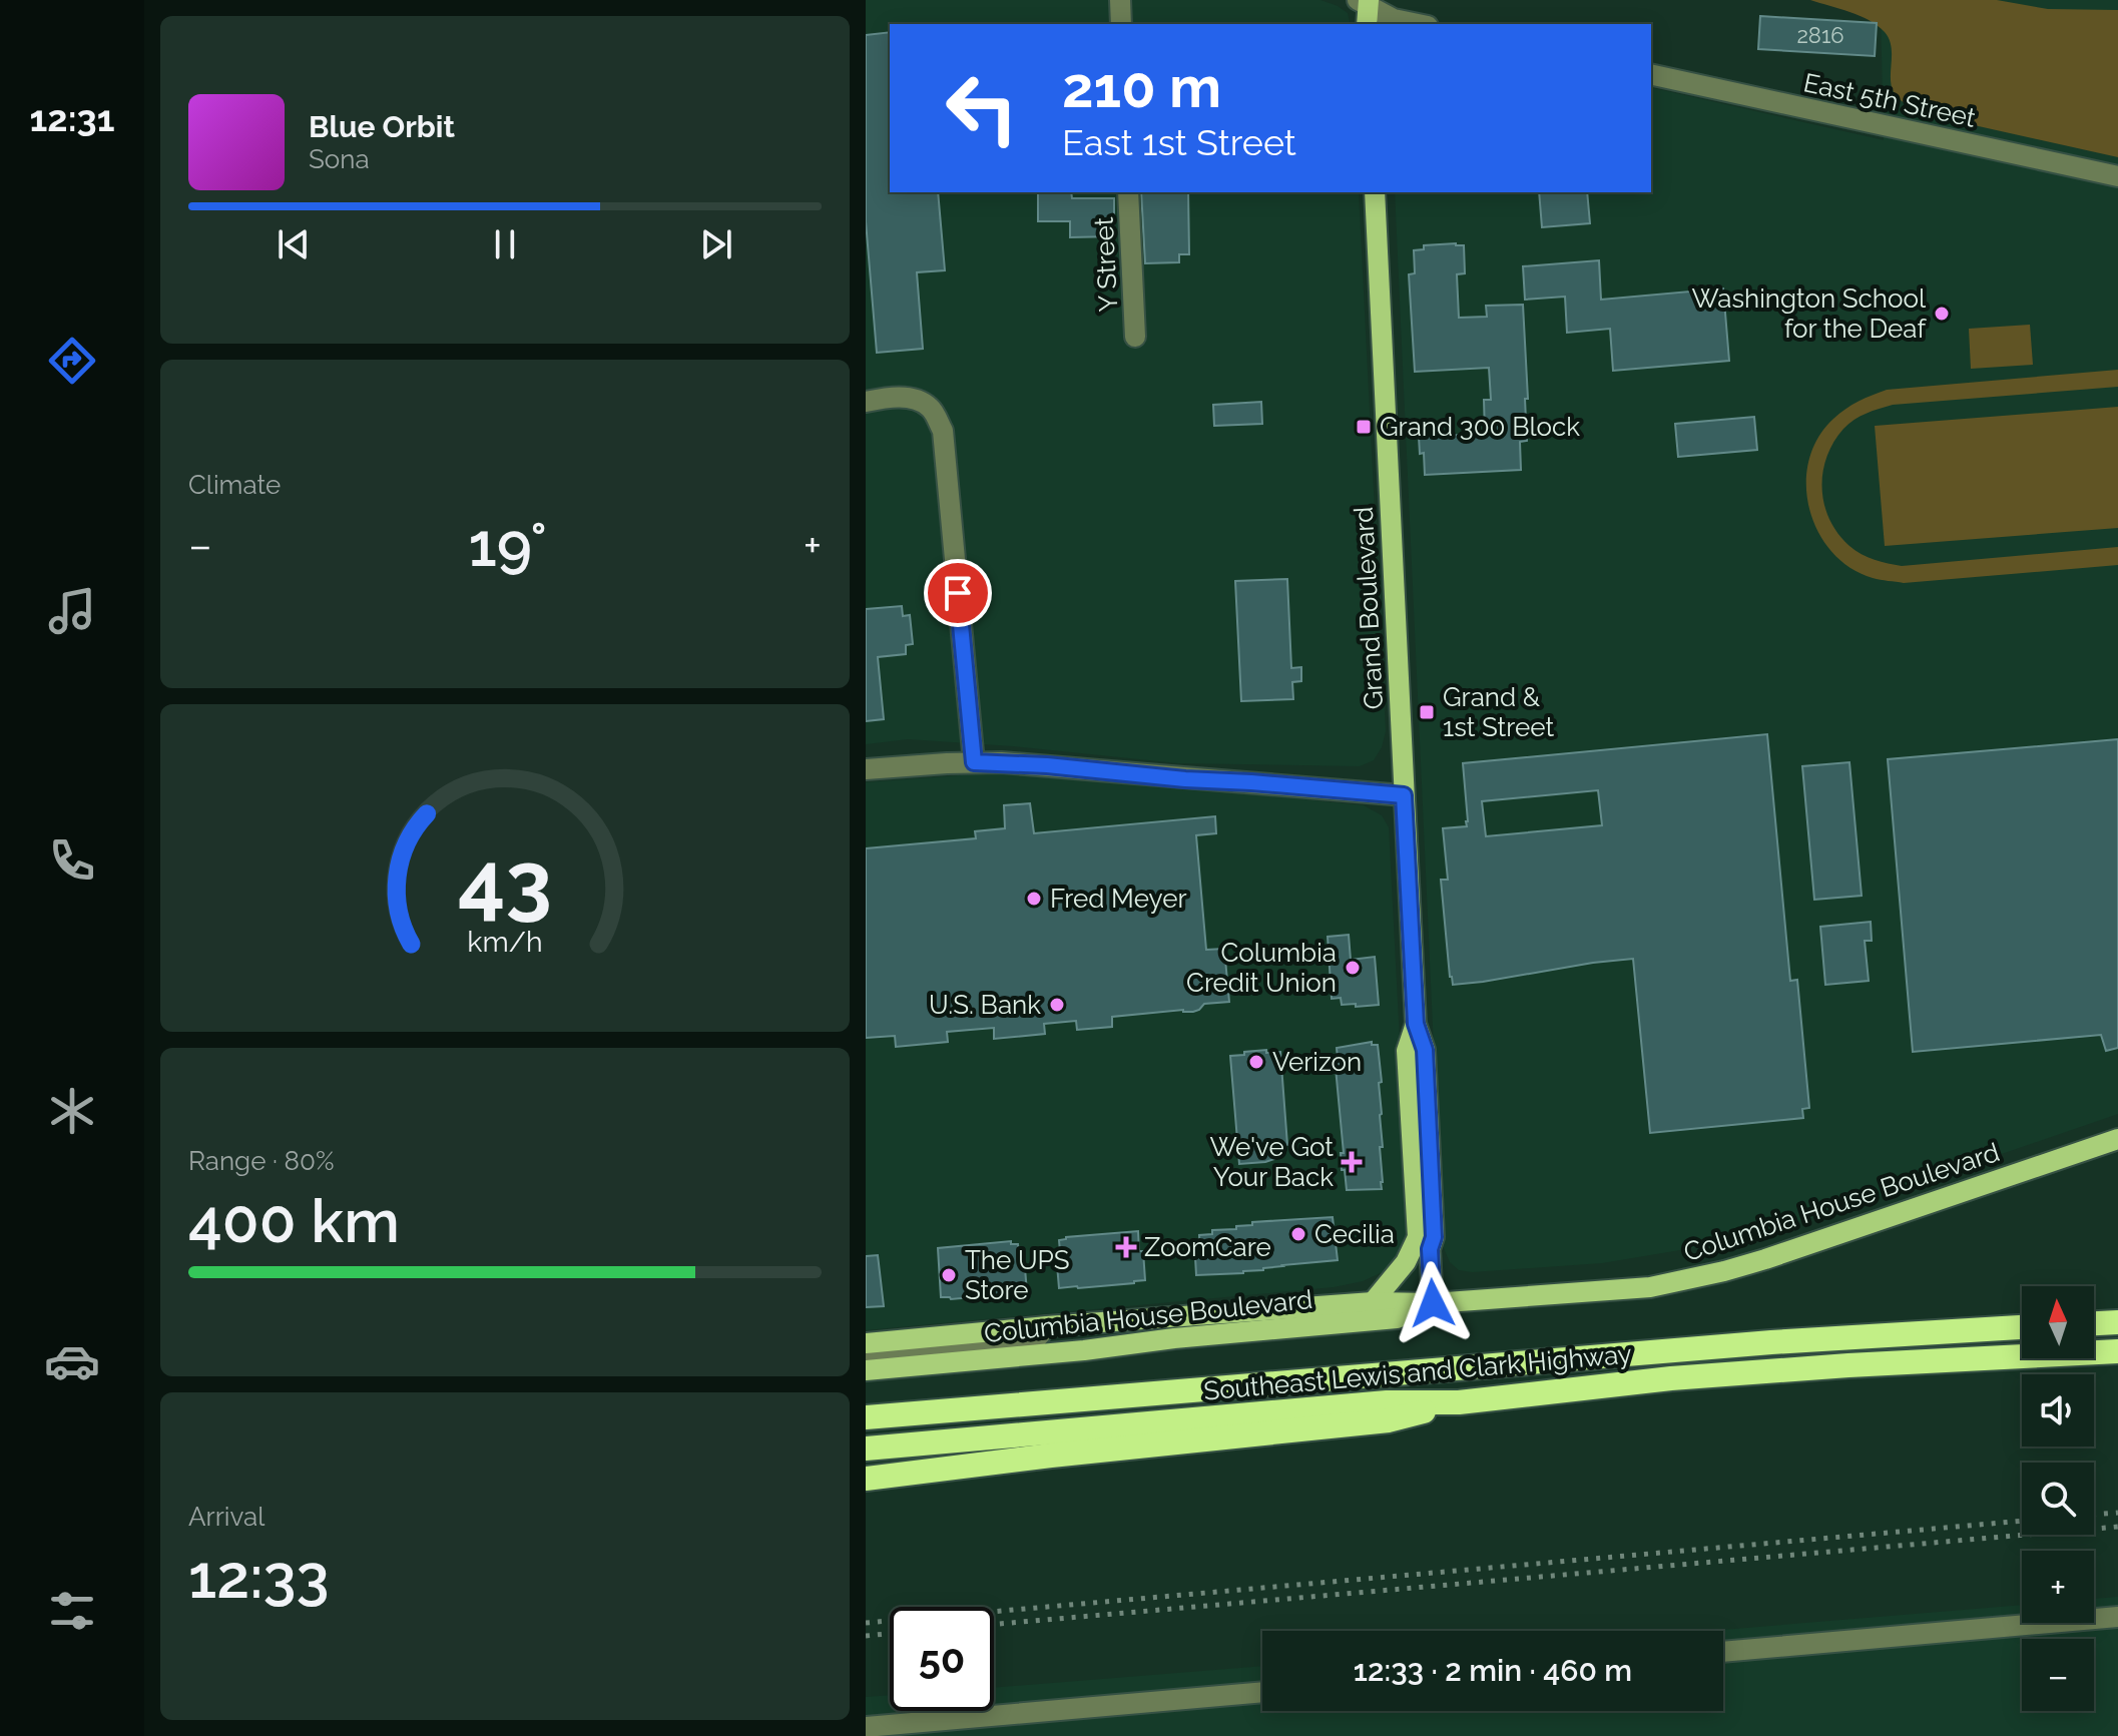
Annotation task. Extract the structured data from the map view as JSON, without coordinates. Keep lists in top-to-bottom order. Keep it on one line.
{"streets":{"highway":["Southeast Lewis and Clark Highway"],"main road":["Grand Boulevard","Columbia House Boulevard"],"street":["East 5th Street","Y Street"]},"crossings":[["Grand Boulevard","Columbia House Boulevard"]],"places":{"other":["Washington School for the Deaf","Fred Meyer","Columbia Credit Union","U.S. Bank","Verizon","Cecilia","The UPS Store"],"transit":["Grand 300 Block","Grand & 1st Street"],"health":["We've Got Your Back","ZoomCare"]},"house_numbers":["2816"],"north":"top","page":{"tabs":"12:31","turn":["210 m","East 1st Street"],"song":["Blue Orbit","Sona"],"tile":["Climate",["Range · 80%","400 km"],["Arrival","12:33"]],"heat":["−","19°","+"],"map_buttons":["+","−"],"limit":"50","trip":"12:33 · 2 min · 460 m","gauge":["43","km/h"]}}
